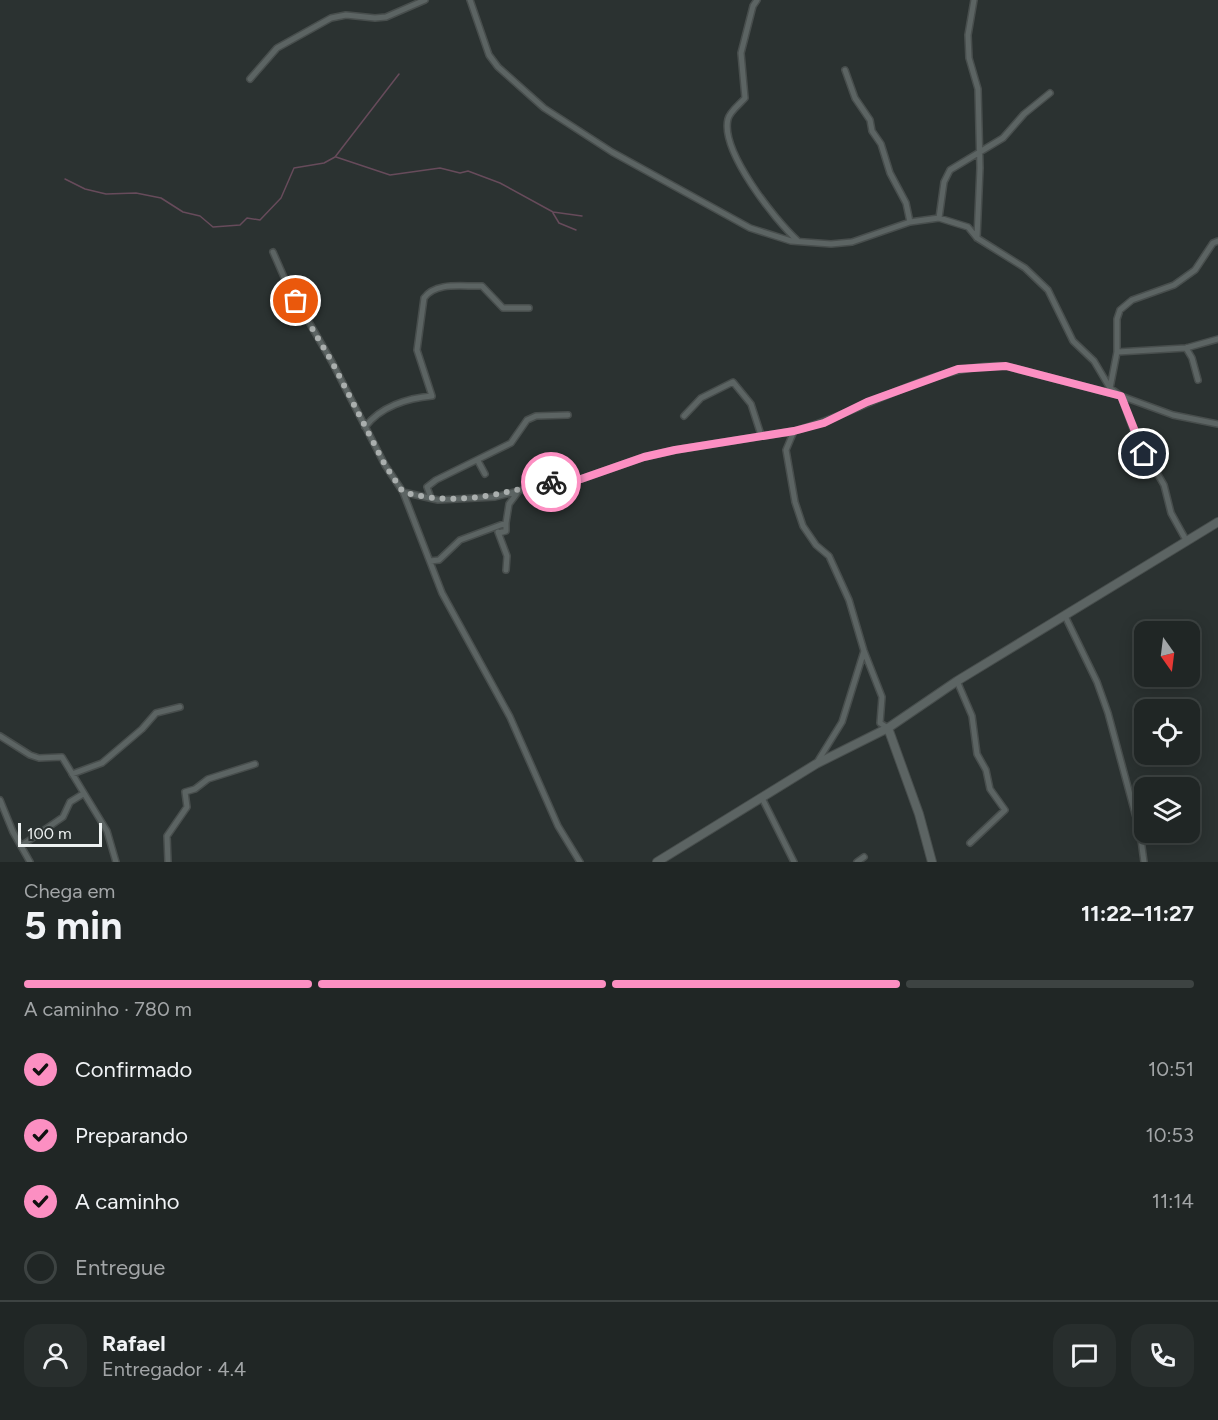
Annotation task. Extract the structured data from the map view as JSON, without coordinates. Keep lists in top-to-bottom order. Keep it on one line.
{"scale_bar":"100 m","north":"bottom","page":{"scale":"100 m","heading":["5 min","Chega em","11:22–11:27"],"panel":["Rafael","Entregador · 4.4"],"bar":"A caminho · 780 m","list":[["Confirmado","10:51"],["Preparando","10:53"],["A caminho","11:14"],"Entregue"]}}
